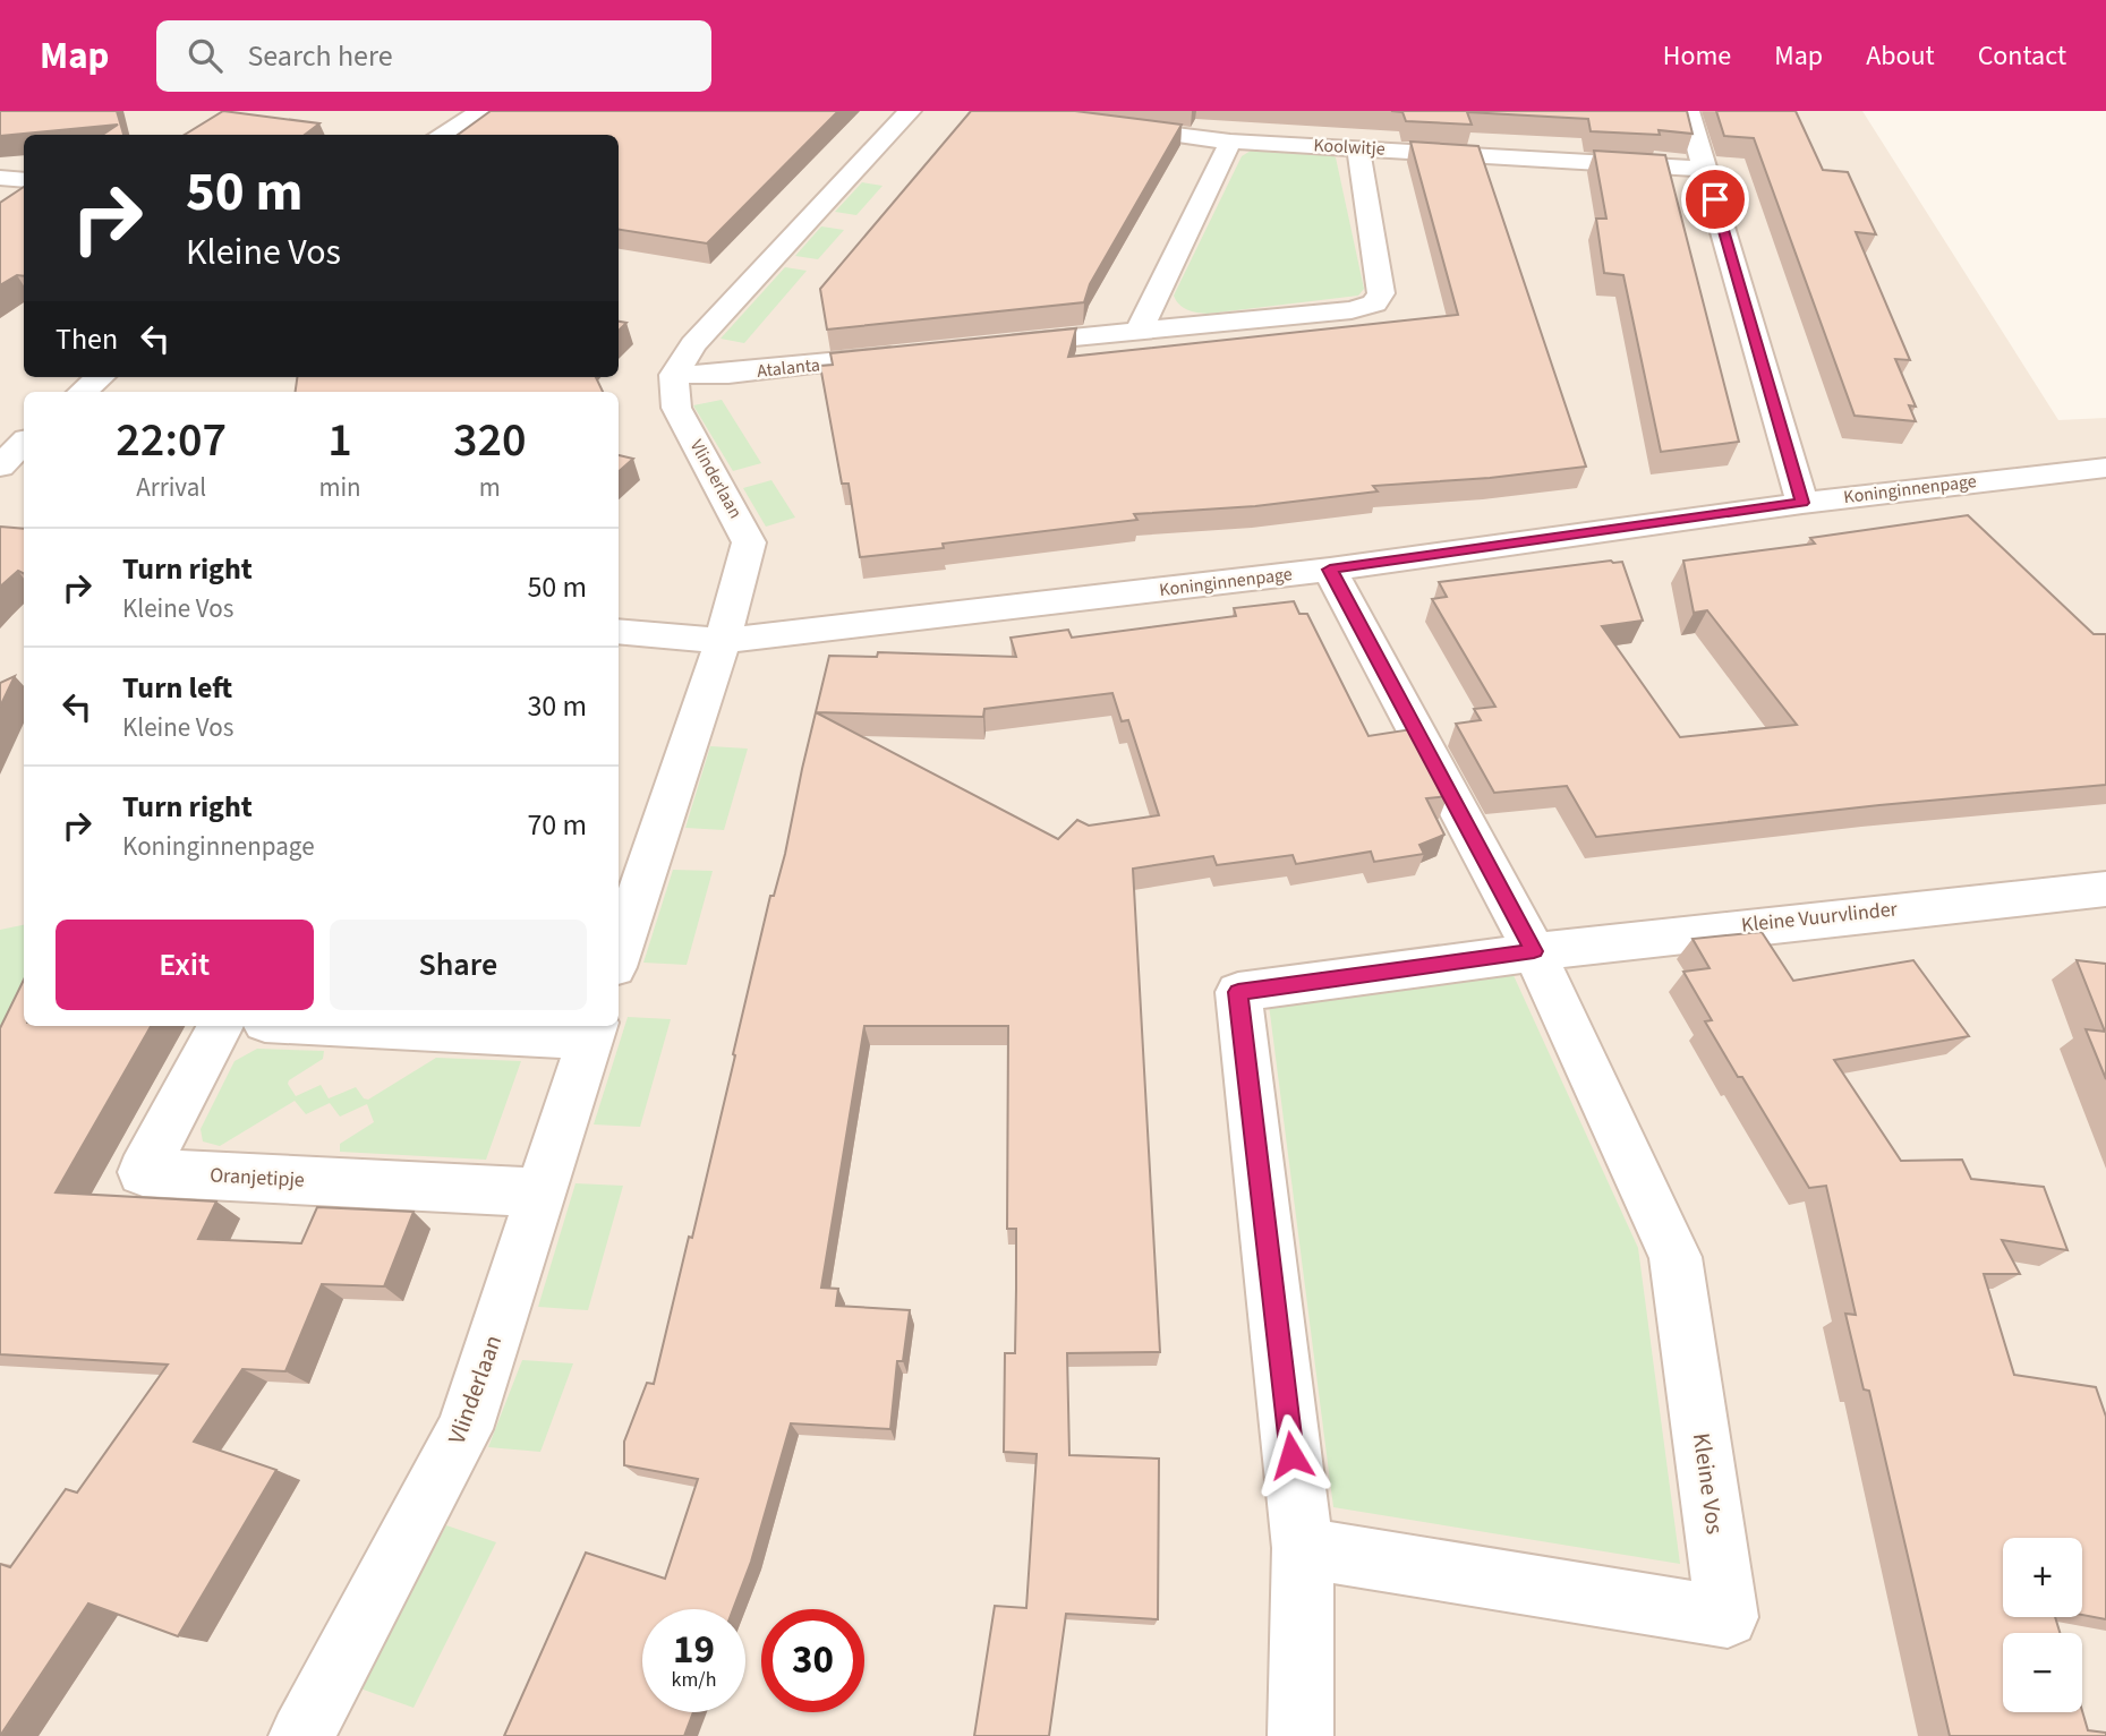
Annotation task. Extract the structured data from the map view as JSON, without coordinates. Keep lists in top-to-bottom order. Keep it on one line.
{"streets":{"street":["Koolwitje","Atalanta","Vlinderlaan","Koninginnenpage","Kleine Vuurvlinder","Oranjetipje","Kleine Vos"]},"crossings":[["Atalanta","Vlinderlaan"],["Vlinderlaan","Koninginnenpage"],["Vlinderlaan","Oranjetipje"],["Koninginnenpage","Kleine Vos"],["Kleine Vuurvlinder","Kleine Vos"]],"page":{"header":"Map","search":"Search here","nav":["Home","Map","About","Contact"],"turn":["50 m","Kleine Vos"],"then":"Then","eta":["22:07","Arrival","1","min","320","m"],"list":[{"name":"Turn right","note":"Kleine Vos","value":"50 m"},{"name":"Turn left","note":"Kleine Vos","value":"30 m"},{"name":"Turn right","note":"Koninginnenpage","value":"70 m"}],"buttons":["Exit","Share"],"map_buttons":["+","−"],"speed":"19 km/h","limit":"30"}}
